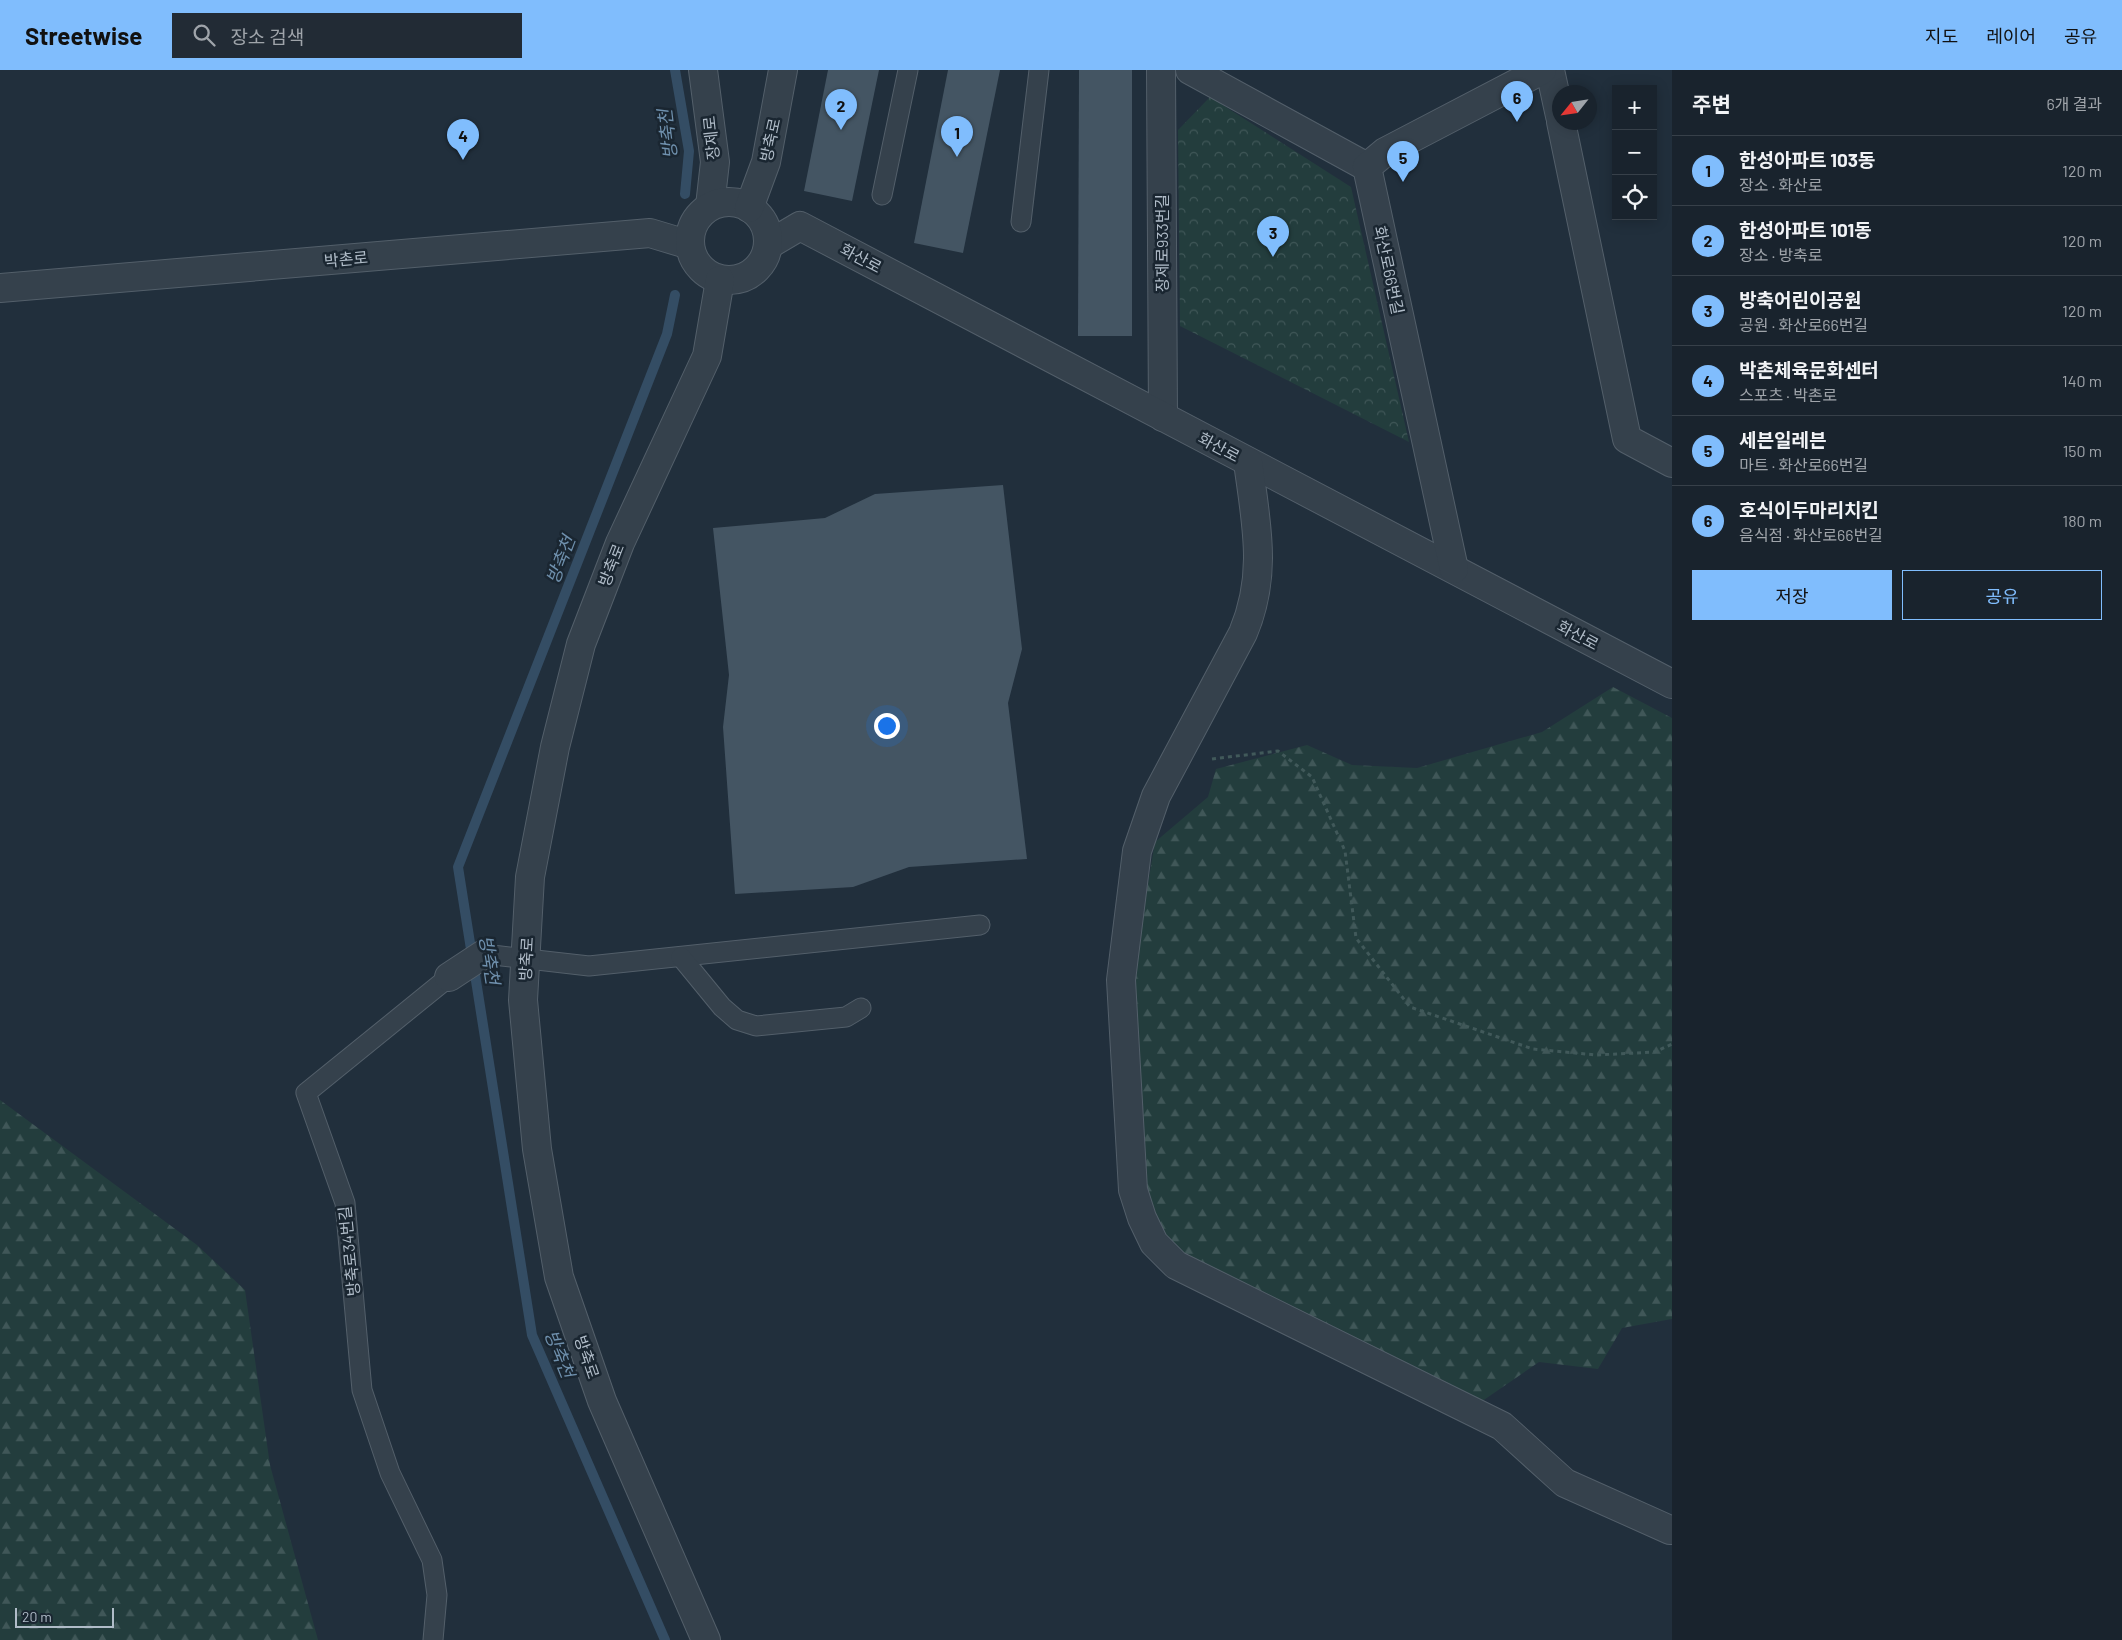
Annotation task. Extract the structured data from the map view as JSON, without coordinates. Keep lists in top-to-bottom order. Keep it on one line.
{"streets":{"street":["장제로","방축로","장제로933번길","화산로","박촌로","화산로66번길","방축로34번길"]},"crossings":[["장제로","방축로"],["장제로","화산로"],["장제로","박촌로"],["방축로","화산로"],["방축로","박촌로"],["방축로","방축로34번길"],["장제로933번길","화산로"],["화산로","박촌로"],["화산로","화산로66번길"]],"water":["방축천"],"scale_bar":"20 m","north":"bottom left","page":{"header":"Streetwise","search":"장소 검색","nav":["지도","레이어","공유"],"heading":["주변","6개 결과"],"pins":["6","2","1","4","5","3"],"map_buttons":["+","−"],"list":[{"mark":"1","name":"한성아파트 103동","note":"장소 · 화산로","value":"120 m"},{"mark":"2","name":"한성아파트 101동","note":"장소 · 방축로","value":"120 m"},{"mark":"3","name":"방축어린이공원","note":"공원 · 화산로66번길","value":"120 m"},{"mark":"4","name":"박촌체육문화센터","note":"스포츠 · 박촌로","value":"140 m"},{"mark":"5","name":"세븐일레븐","note":"마트 · 화산로66번길","value":"150 m"},{"mark":"6","name":"호식이두마리치킨","note":"음식점 · 화산로66번길","value":"180 m"}],"buttons":["저장","공유"],"scale":"20 m"}}
